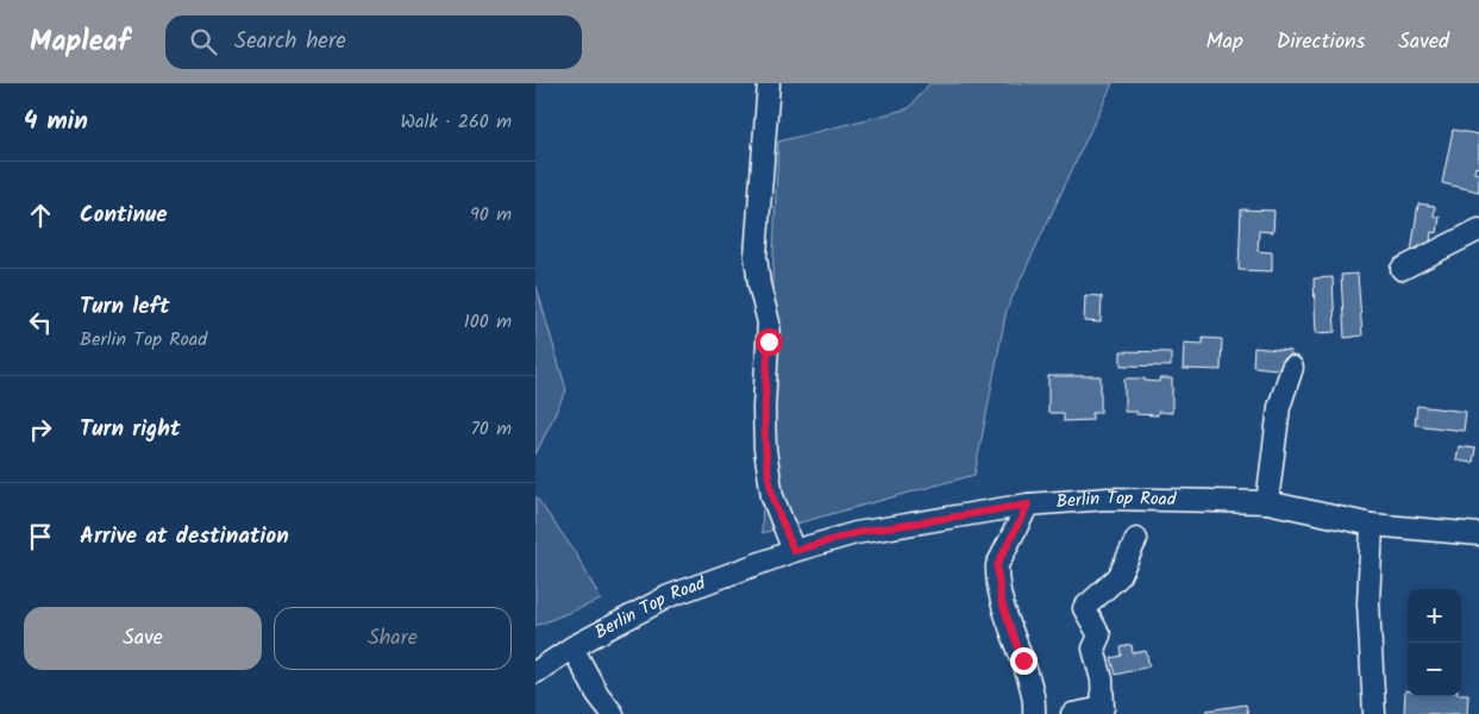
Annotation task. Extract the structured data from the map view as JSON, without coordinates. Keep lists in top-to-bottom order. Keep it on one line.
{"streets":{"street":["Berlin Top Road"]},"page":{"header":"Mapleaf","search":"Search here","nav":["Map","Directions","Saved"],"heading":["4 min","Walk · 260 m"],"list":[["Continue","90 m"],["Turn left","Berlin Top Road","100 m"],["Turn right","70 m"],"Arrive at destination"],"buttons":["Save","Share"],"map_buttons":["+","−"]}}
